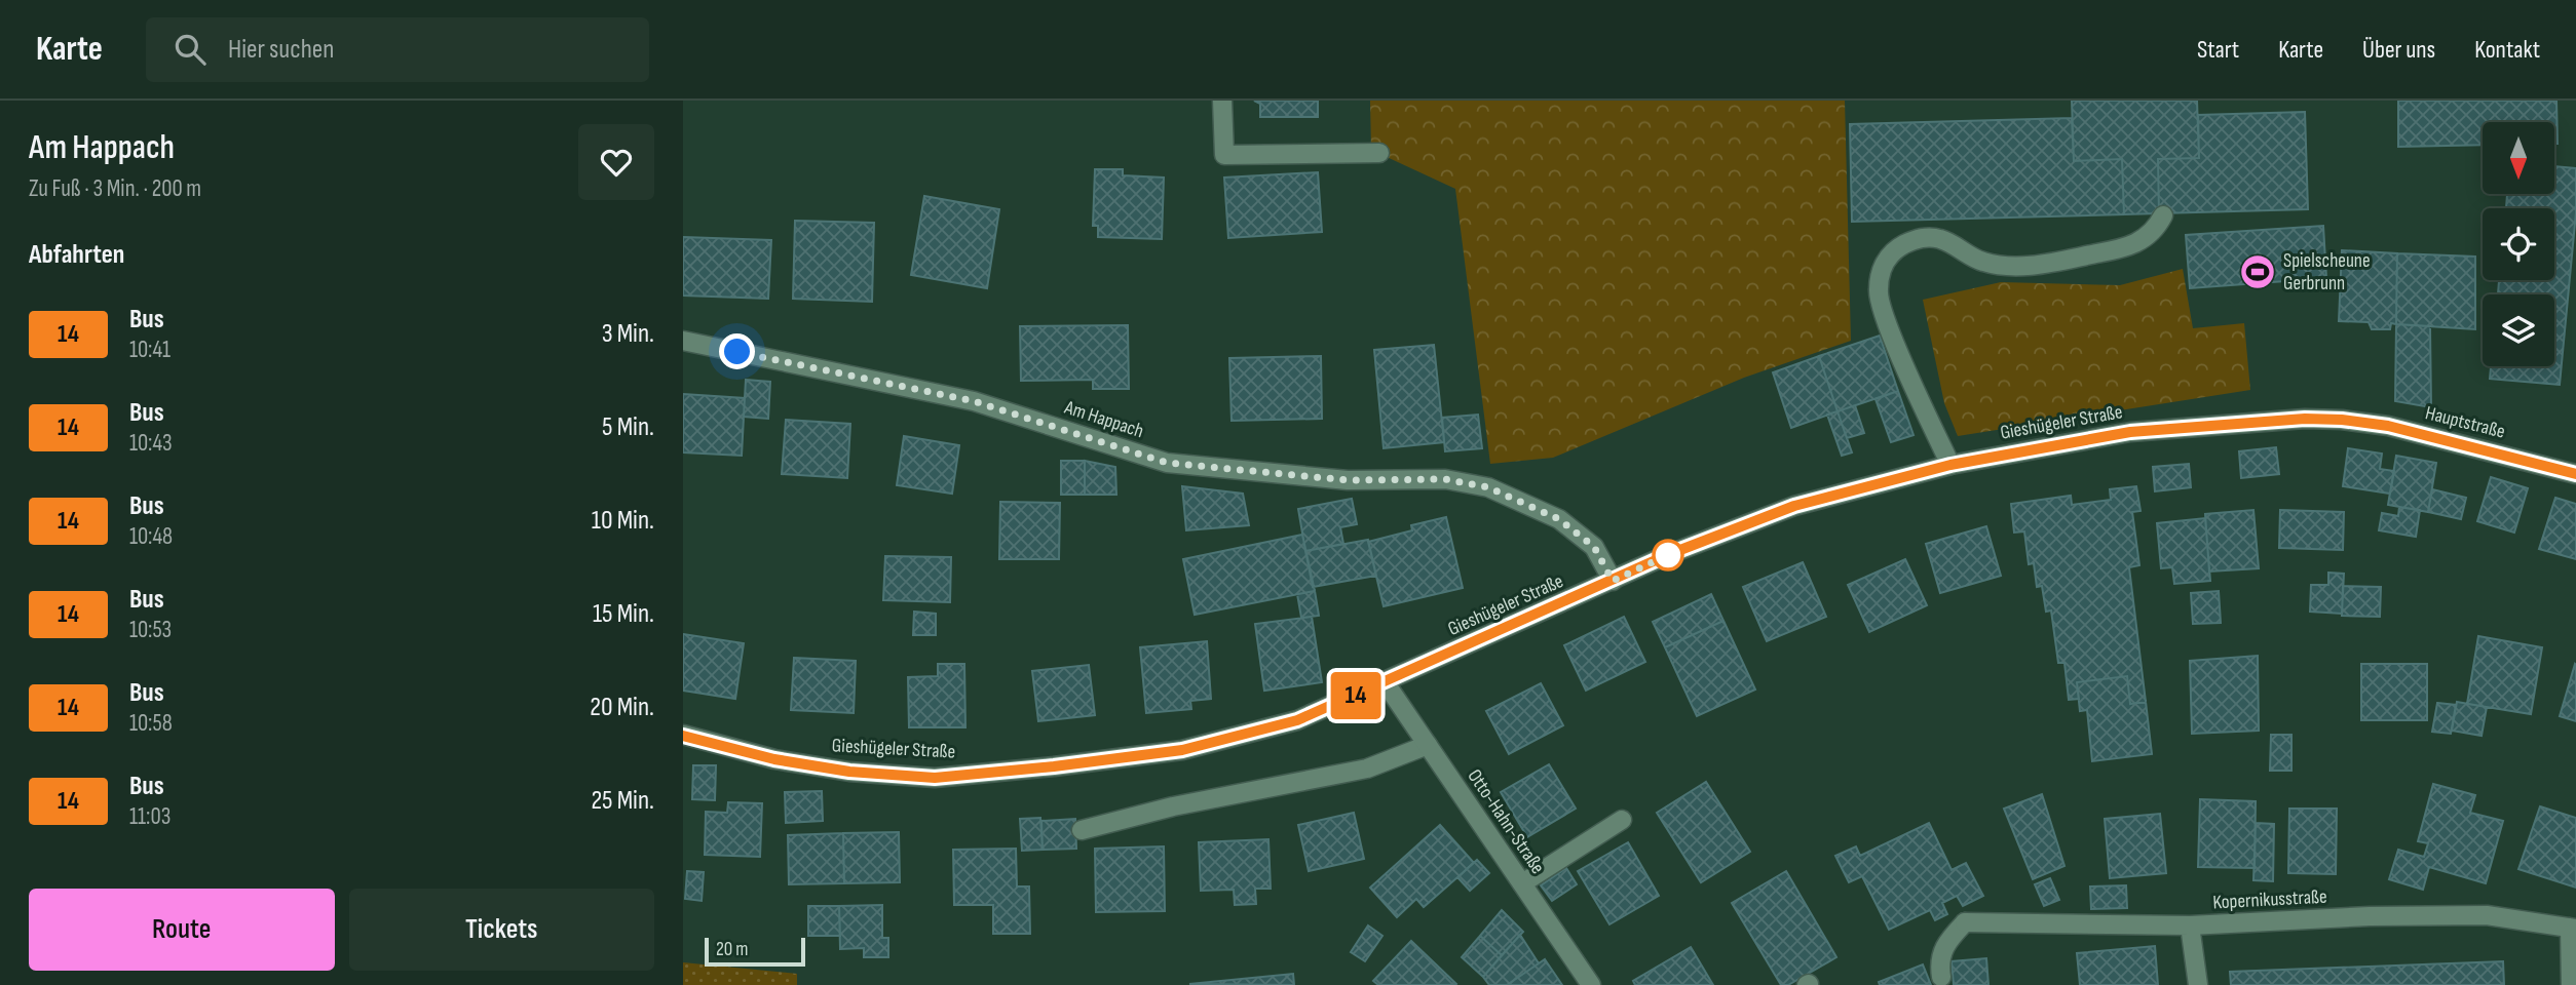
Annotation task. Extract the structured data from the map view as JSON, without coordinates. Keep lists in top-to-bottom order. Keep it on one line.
{"streets":{"street":["Am Happach","Gieshügeler Straße","Hauptstraße","Otto-Hahn-Straße","Kopernikusstraße"]},"crossings":[["Am Happach","Gieshügeler Straße"],["Gieshügeler Straße","Hauptstraße"],["Gieshügeler Straße","Otto-Hahn-Straße"]],"places":{"sports":["Spielscheune Gerbrunn"]},"lines":["bus line 14"],"scale_bar":"20 m","north":"bottom","page":{"header":"Karte","search":"Hier suchen","nav":["Start","Karte","Über uns","Kontakt"],"heading":[["Am Happach","Zu Fuß · 3 Min. · 200 m"],"Abfahrten"],"on_map":"14","list":[{"mark":"14","name":"Bus","note":"10:41","value":"3 Min."},{"mark":"14","name":"Bus","note":"10:43","value":"5 Min."},{"mark":"14","name":"Bus","note":"10:48","value":"10 Min."},{"mark":"14","name":"Bus","note":"10:53","value":"15 Min."},{"mark":"14","name":"Bus","note":"10:58","value":"20 Min."},{"mark":"14","name":"Bus","note":"11:03","value":"25 Min."}],"buttons":["Route","Tickets"],"scale":"20 m"}}
